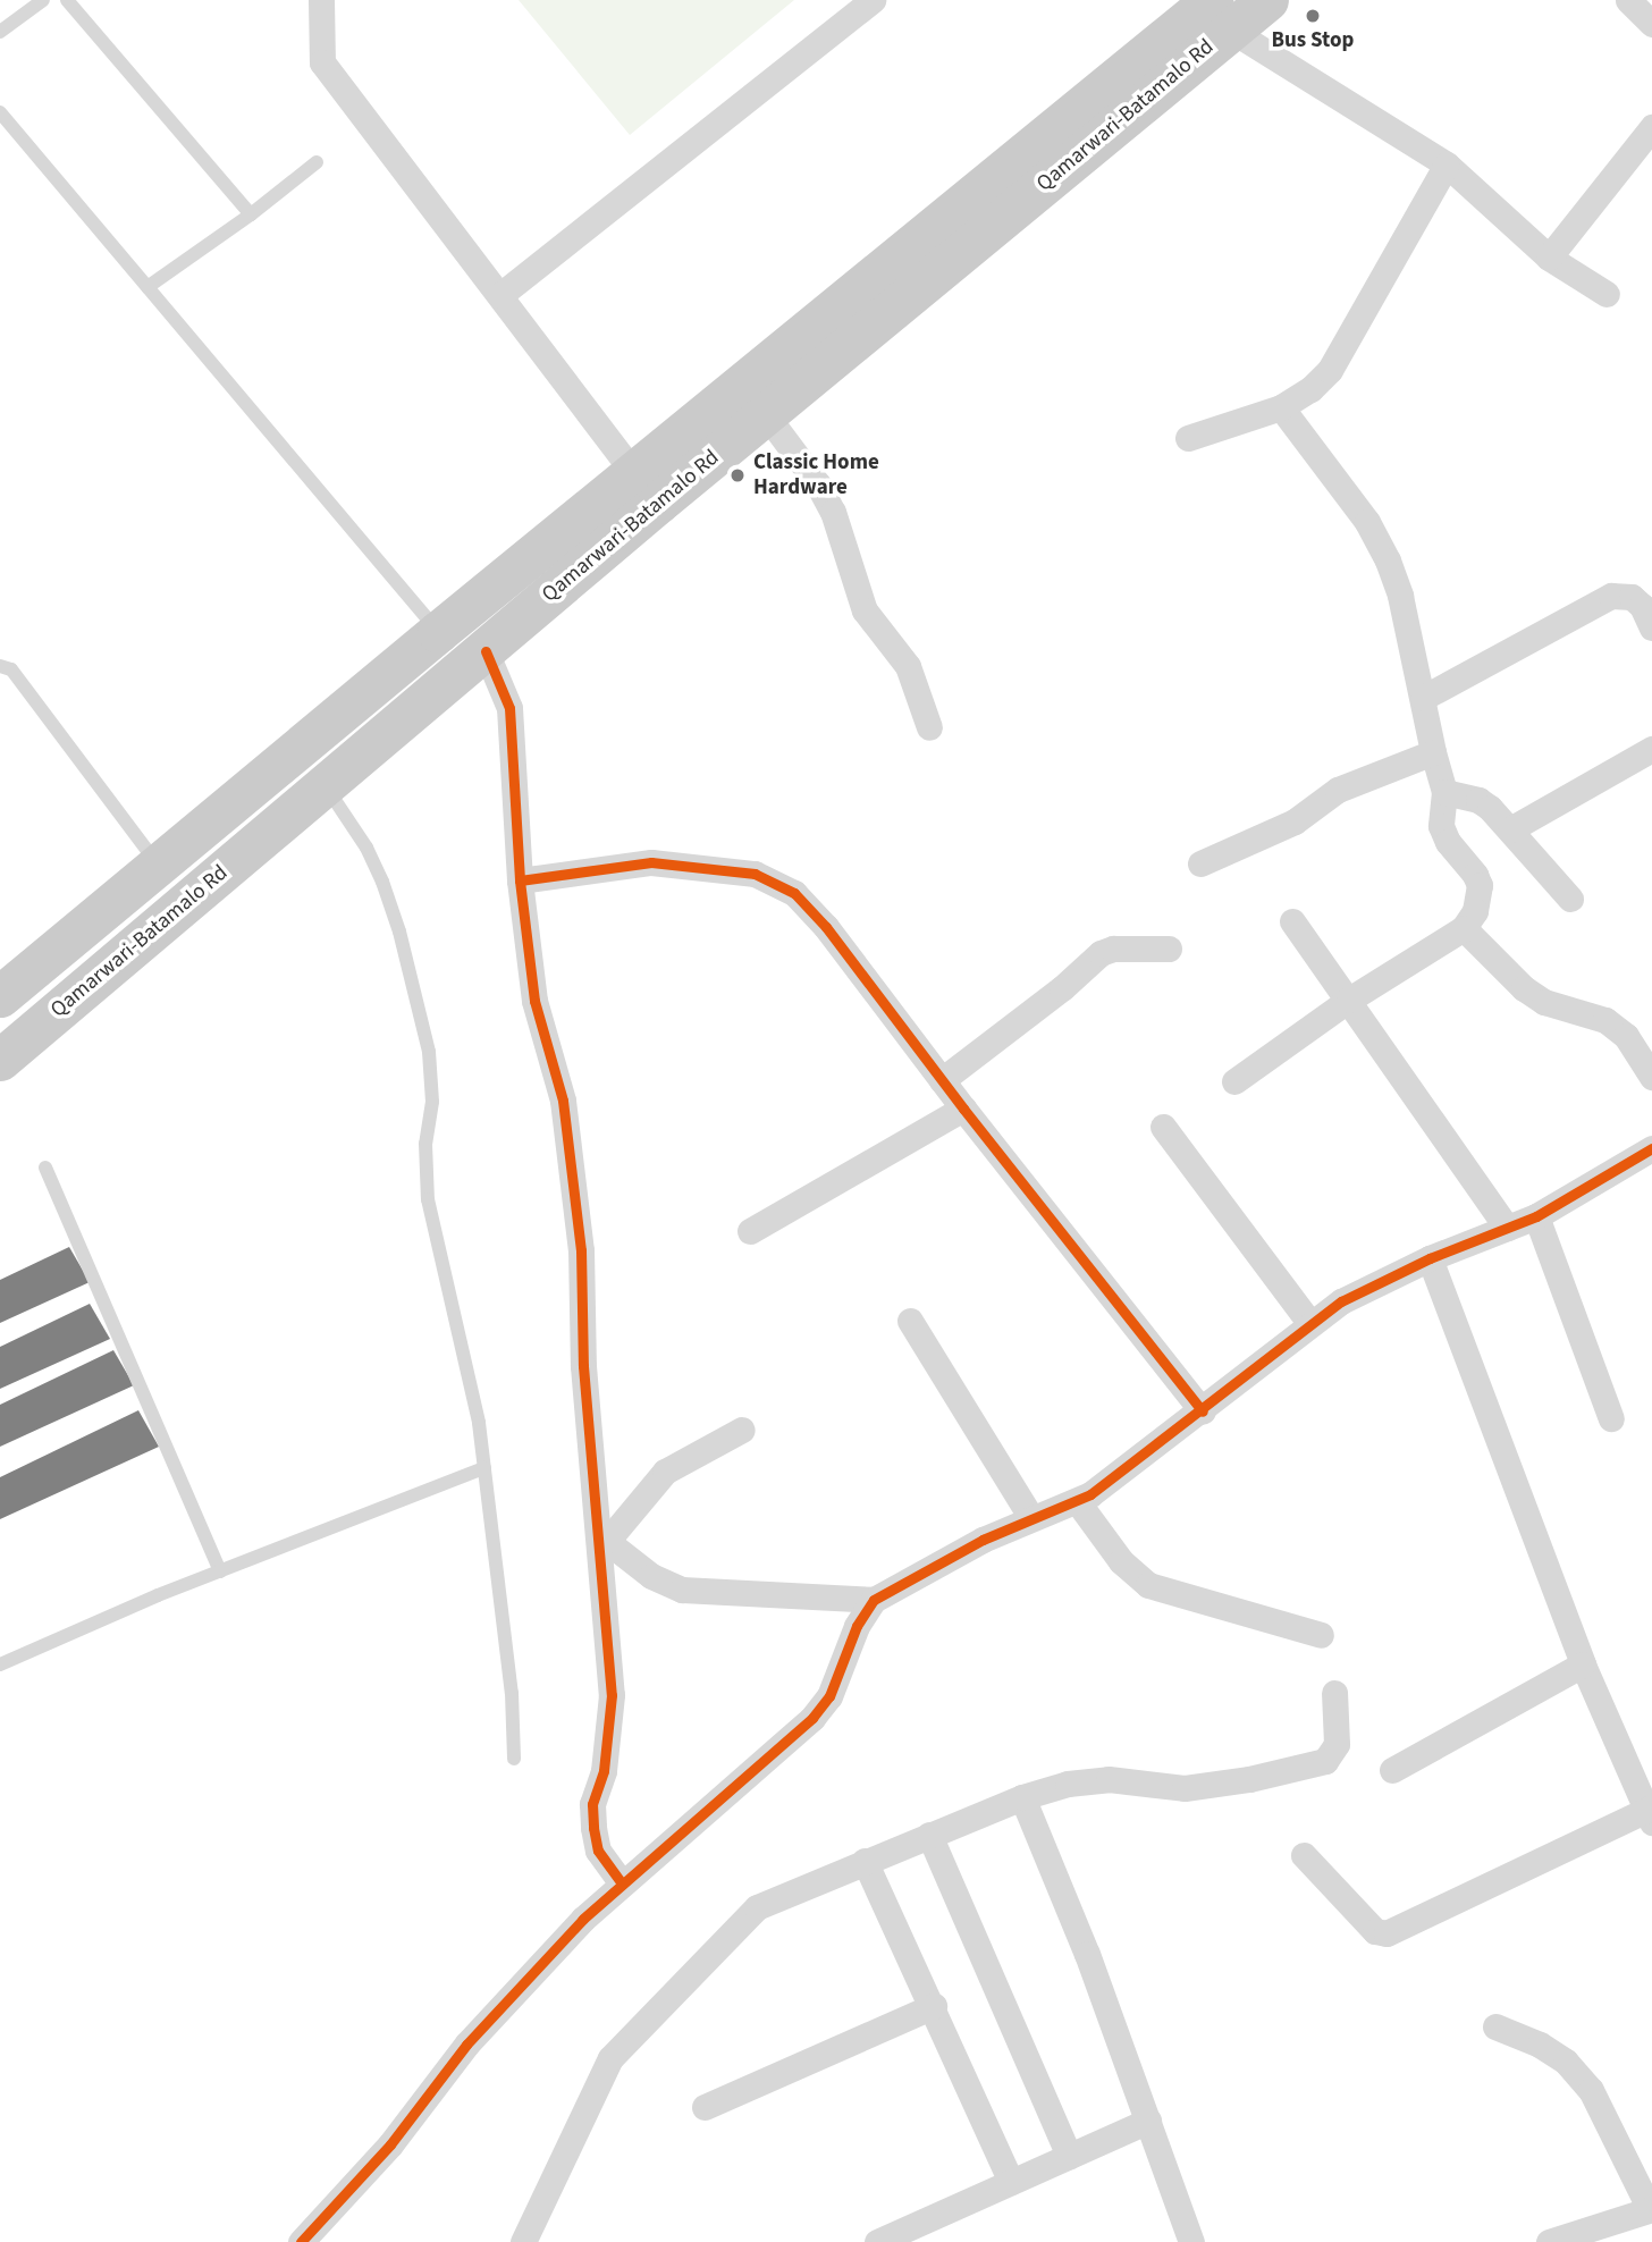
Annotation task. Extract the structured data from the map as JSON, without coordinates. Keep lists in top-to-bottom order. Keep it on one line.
{"streets":{"main road":["Qamarwari-Batamalo Rd"]},"places":["Bus Stop","Classic Home Hardware"]}
